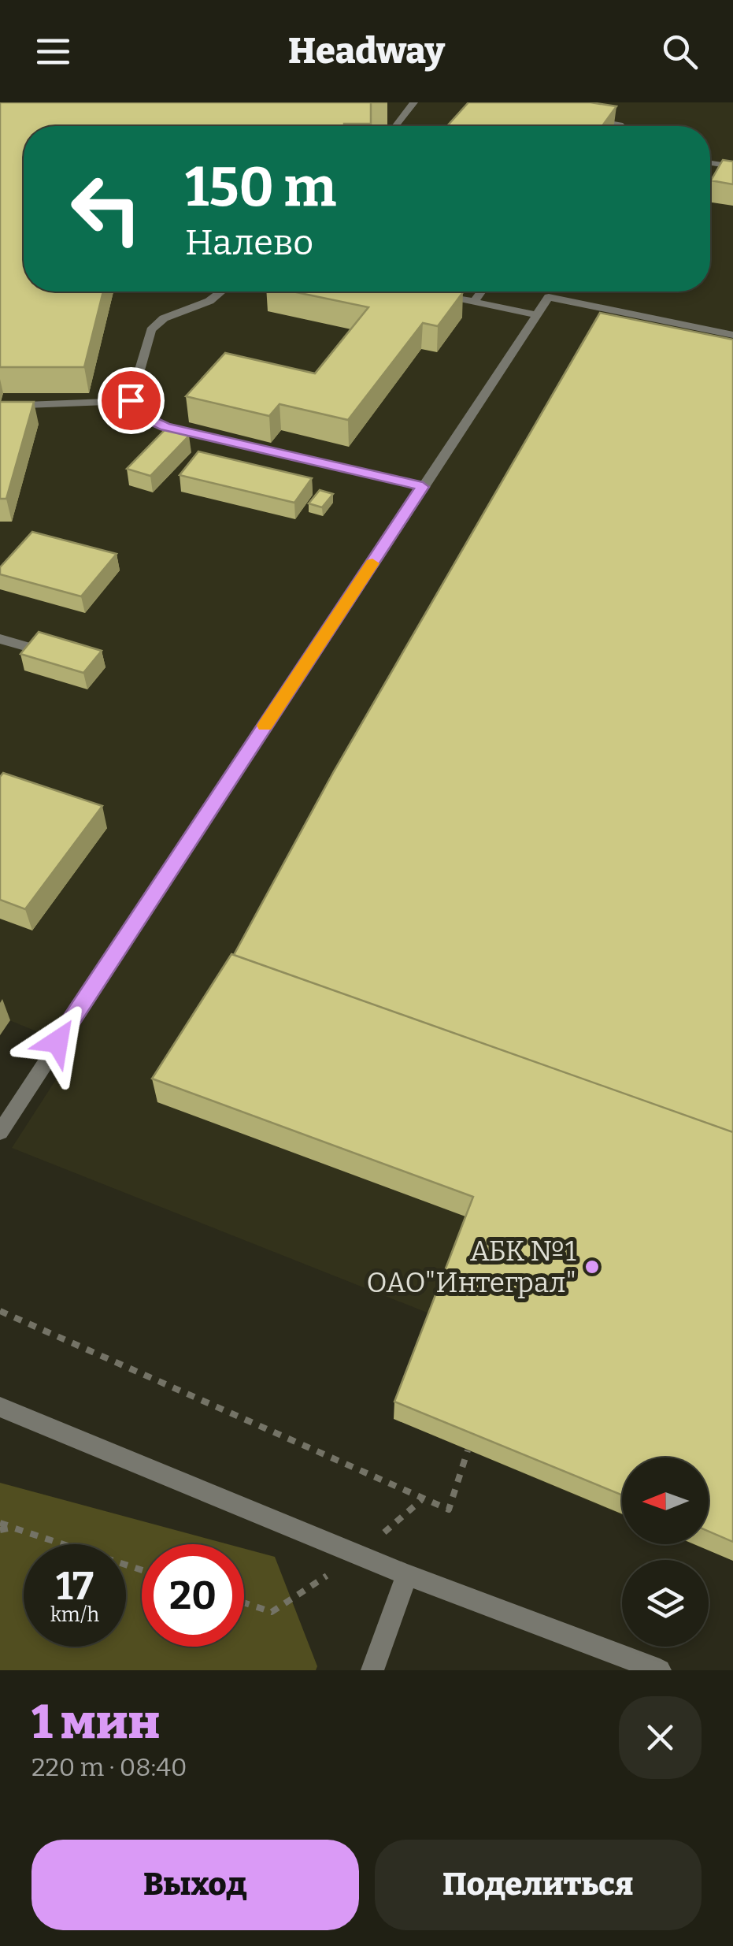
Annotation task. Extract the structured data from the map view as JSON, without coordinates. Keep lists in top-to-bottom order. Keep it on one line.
{"places":["АБК №1 ОАО\"Интеграл\""],"north":"left","page":{"header":"Headway","turn":["150 m","Налево"],"speed":"17 km/h","limit":"20","heading":["1 мин","220 m · 08:40"],"buttons":["Выход","Поделиться"]}}
